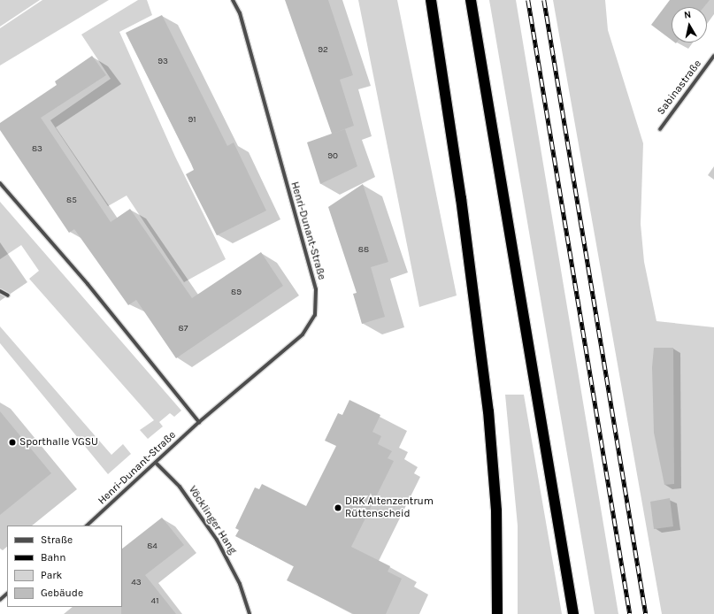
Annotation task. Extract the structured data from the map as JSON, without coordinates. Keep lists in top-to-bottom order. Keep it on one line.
{"streets":{"street":["Sabinastraße","Henri-Dunant-Straße","Vöcklinger Hang"]},"crossings":[["Henri-Dunant-Straße","Vöcklinger Hang"]],"places":["Sporthalle VGSU","DRK Altenzentrum Rüttenscheid"],"house_numbers":["92","93","91","83","90","85","88","89","87","84","43","41"],"legend":["Straße","Bahn","Park","Gebäude"],"north":"top"}
